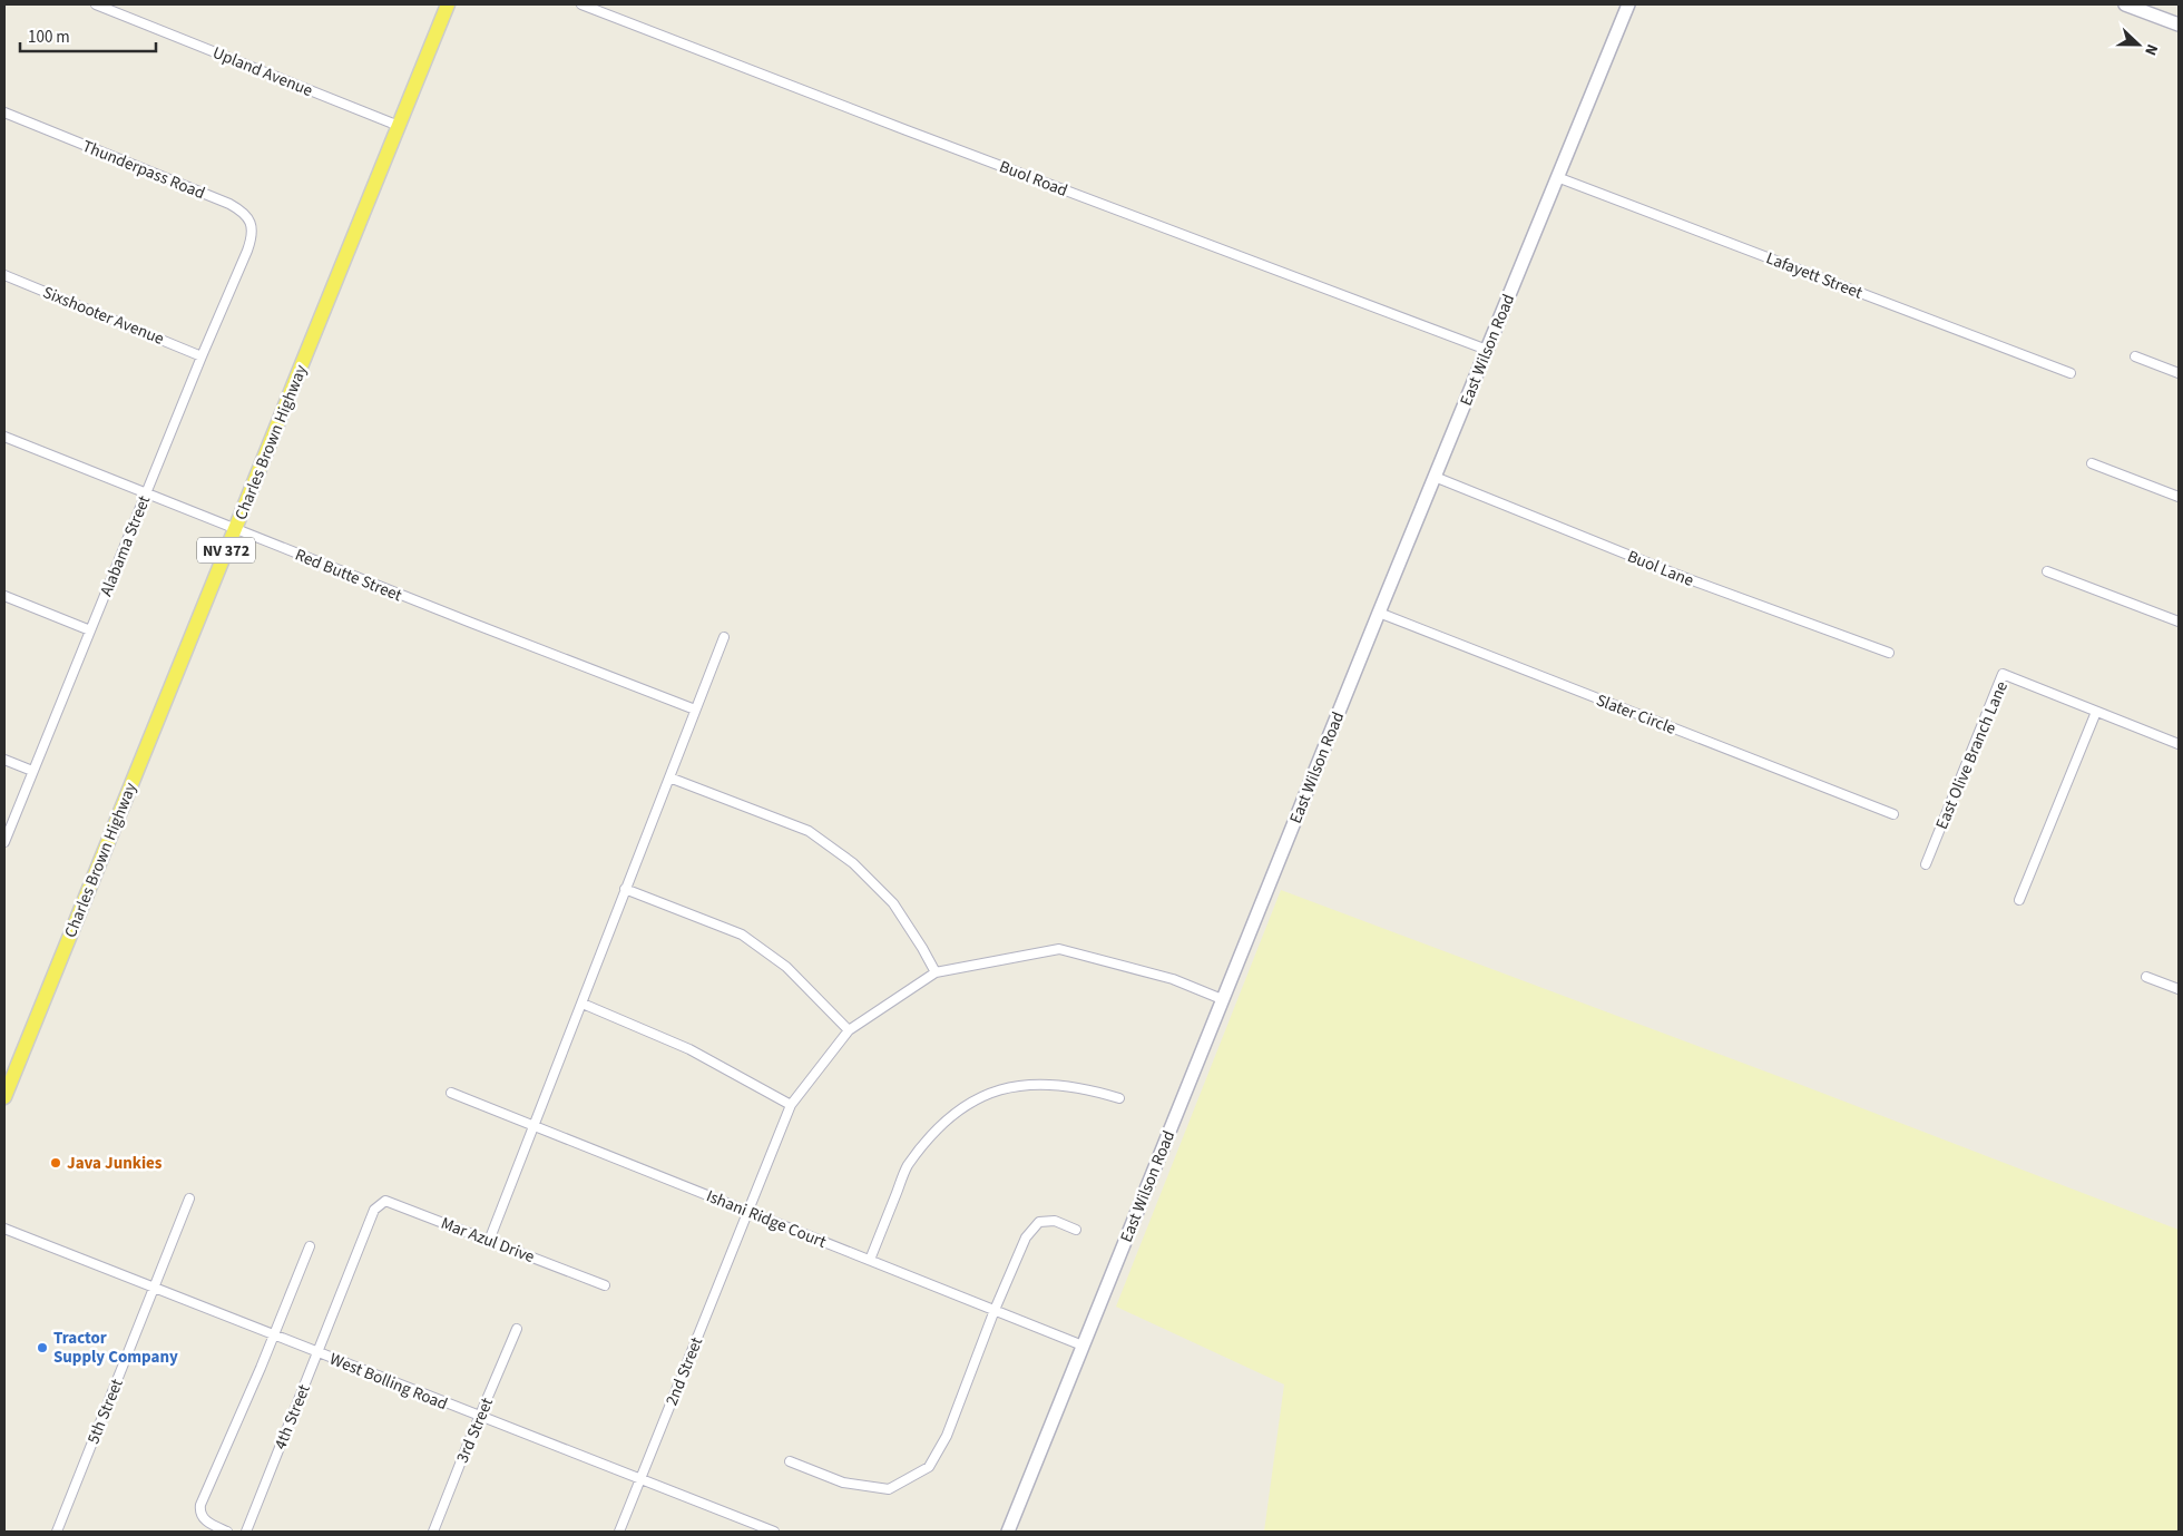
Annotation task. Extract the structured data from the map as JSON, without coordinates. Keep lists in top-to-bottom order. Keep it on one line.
{"streets":{"main road":["Charles Brown Highway","NV 372"],"street":["Upland Avenue","Thunderpass Road","Buol Road","Lafayett Street","Sixshooter Avenue","East Wilson Road","Alabama Street","Buol Lane","Red Butte Street","Slater Circle","East Olive Branch Lane","Ishani Ridge Court","Mar Azul Drive","2nd Street","West Bolling Road","5th Street","4th Street","3rd Street"]},"crossings":[["Upland Avenue","Charles Brown Highway"],["Thunderpass Road","Alabama Street"],["Buol Road","East Wilson Road"],["Lafayett Street","East Wilson Road"],["Sixshooter Avenue","Alabama Street"],["East Wilson Road","Buol Lane"],["East Wilson Road","Slater Circle"],["East Wilson Road","Ishani Ridge Court"],["Charles Brown Highway","Red Butte Street"],["Alabama Street","Red Butte Street"],["Ishani Ridge Court","2nd Street"],["Mar Azul Drive","4th Street"],["2nd Street","West Bolling Road"],["West Bolling Road","5th Street"],["West Bolling Road","4th Street"],["West Bolling Road","3rd Street"]],"places":["Java Junkies","Tractor Supply Company"],"scale_bar":"100 m","north":"right"}
